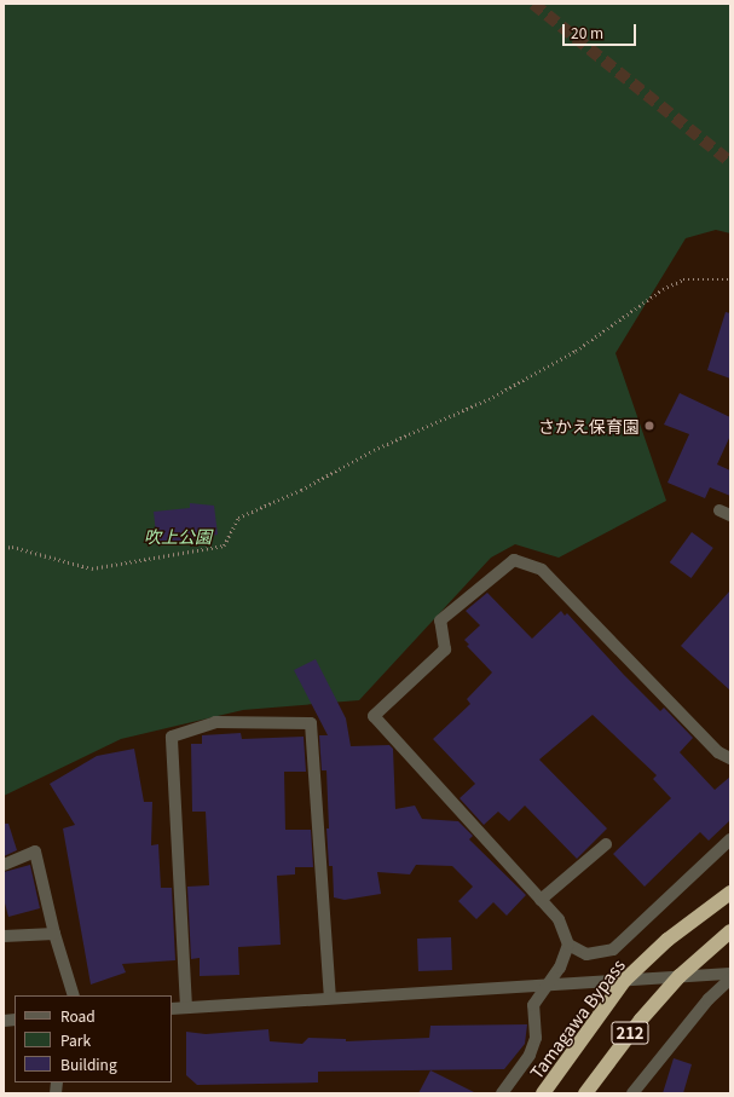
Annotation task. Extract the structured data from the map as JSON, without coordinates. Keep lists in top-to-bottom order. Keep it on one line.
{"streets":{"highway":["Tamagawa Bypass","212"]},"parks":["吹上公園"],"places":["さかえ保育園"],"legend":["Road","Park","Building"],"scale_bar":"20 m"}
